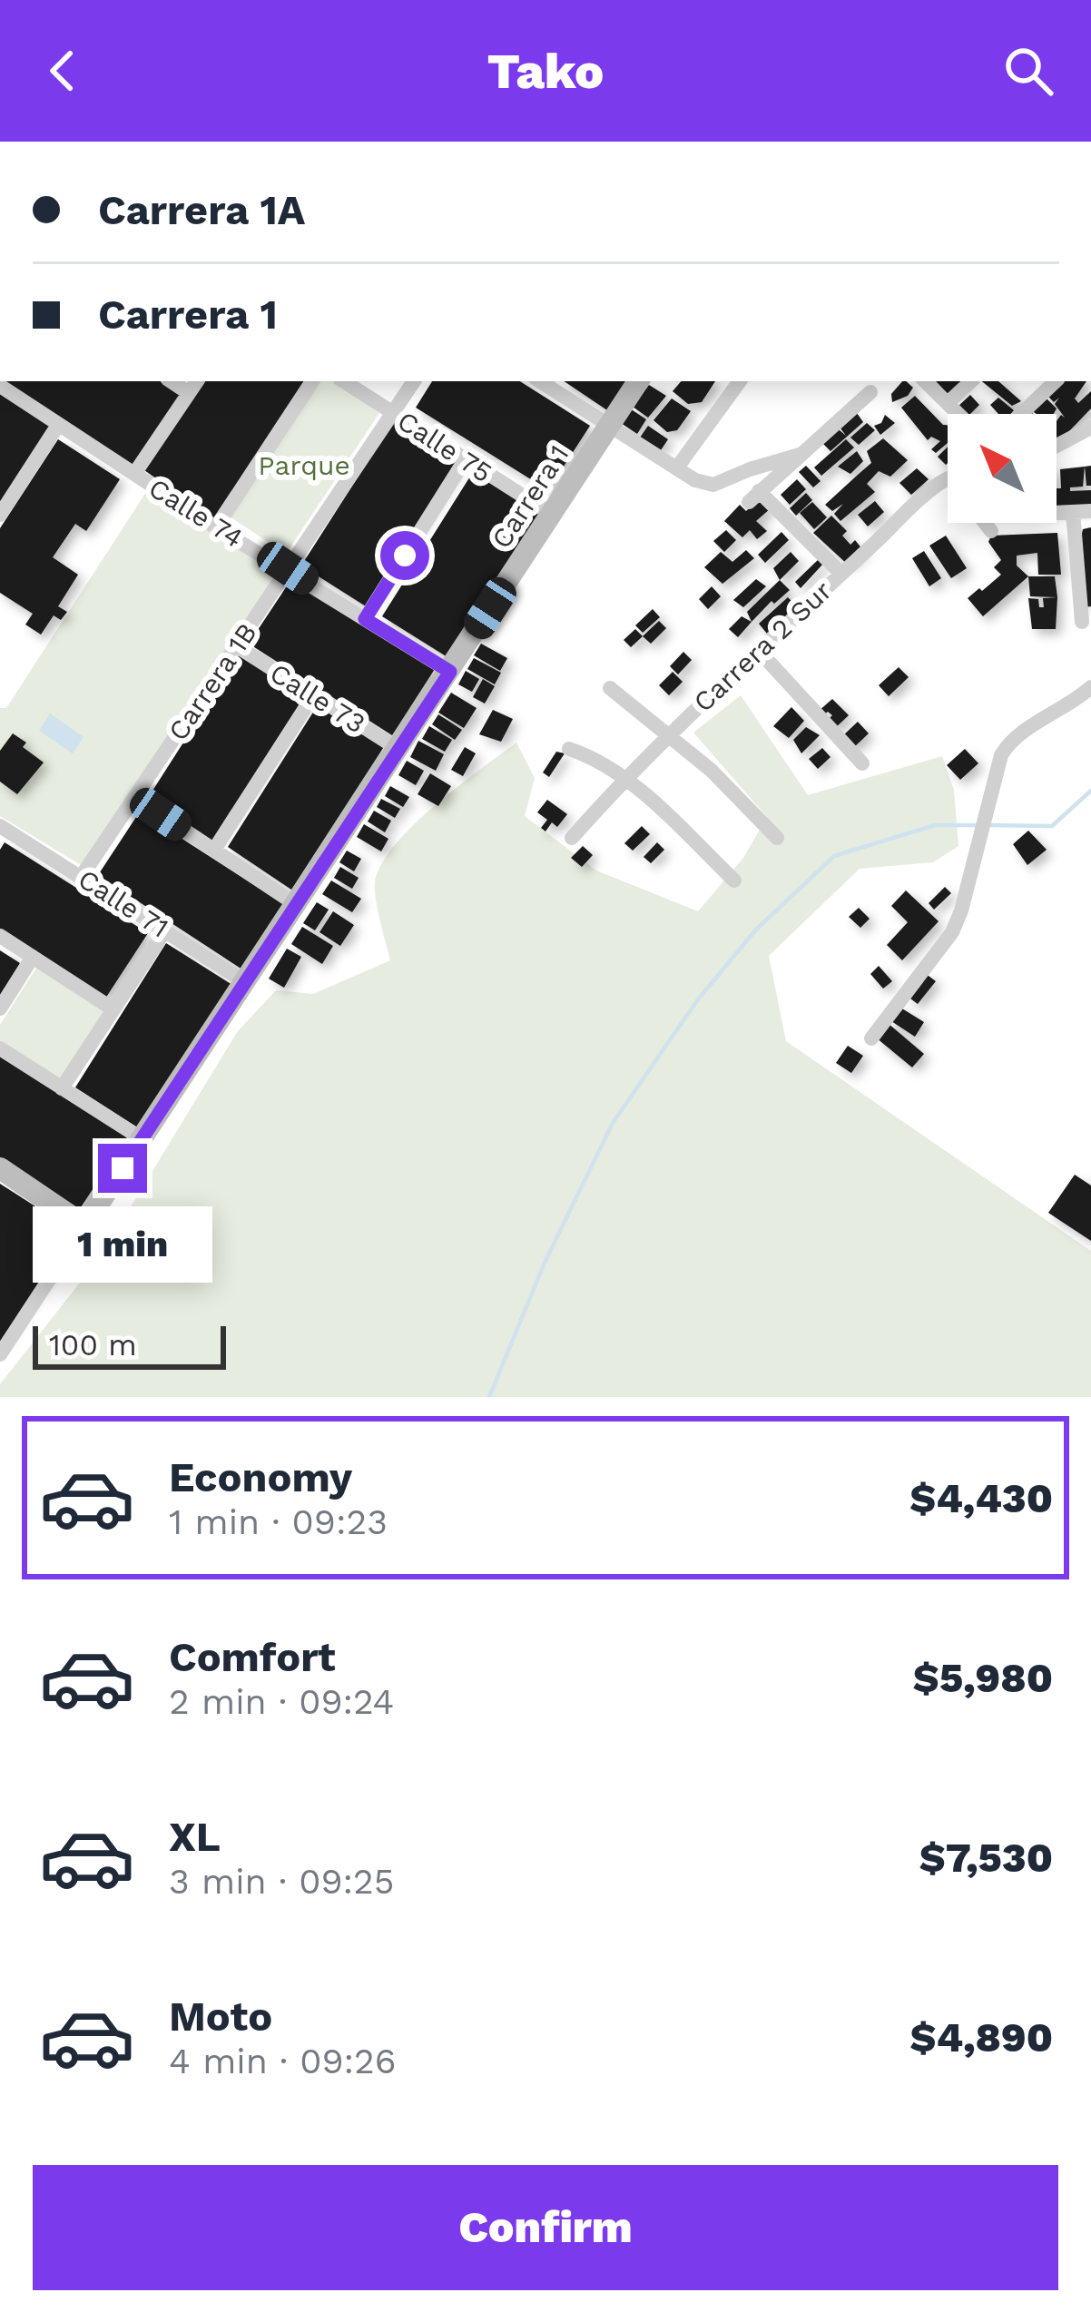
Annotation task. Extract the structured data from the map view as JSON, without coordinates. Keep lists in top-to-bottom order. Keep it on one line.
{"streets":{"street":["Calle 75","Carrera 1","Calle 74","Carrera 2 Sur","Carrera 1B","Calle 73","Calle 71"]},"crossings":[["Calle 75","Carrera 1"],["Calle 75","Carrera 1B"],["Carrera 1","Calle 74"],["Carrera 1","Calle 73"],["Carrera 1","Calle 71"],["Calle 74","Carrera 1B"],["Carrera 1B","Calle 73"],["Carrera 1B","Calle 71"]],"parks":["Parque"],"scale_bar":"100 m","north":"top left","page":{"header":"Tako","banner":["Carrera 1A","Carrera 1"],"bubble":"1 min","scale":"100 m","list":[{"name":"Economy","note":"1 min · 09:23","value":"$4,430"},{"name":"Comfort","note":"2 min · 09:24","value":"$5,980"},{"name":"XL","note":"3 min · 09:25","value":"$7,530"},{"name":"Moto","note":"4 min · 09:26","value":"$4,890"}],"buttons":"Confirm"}}
